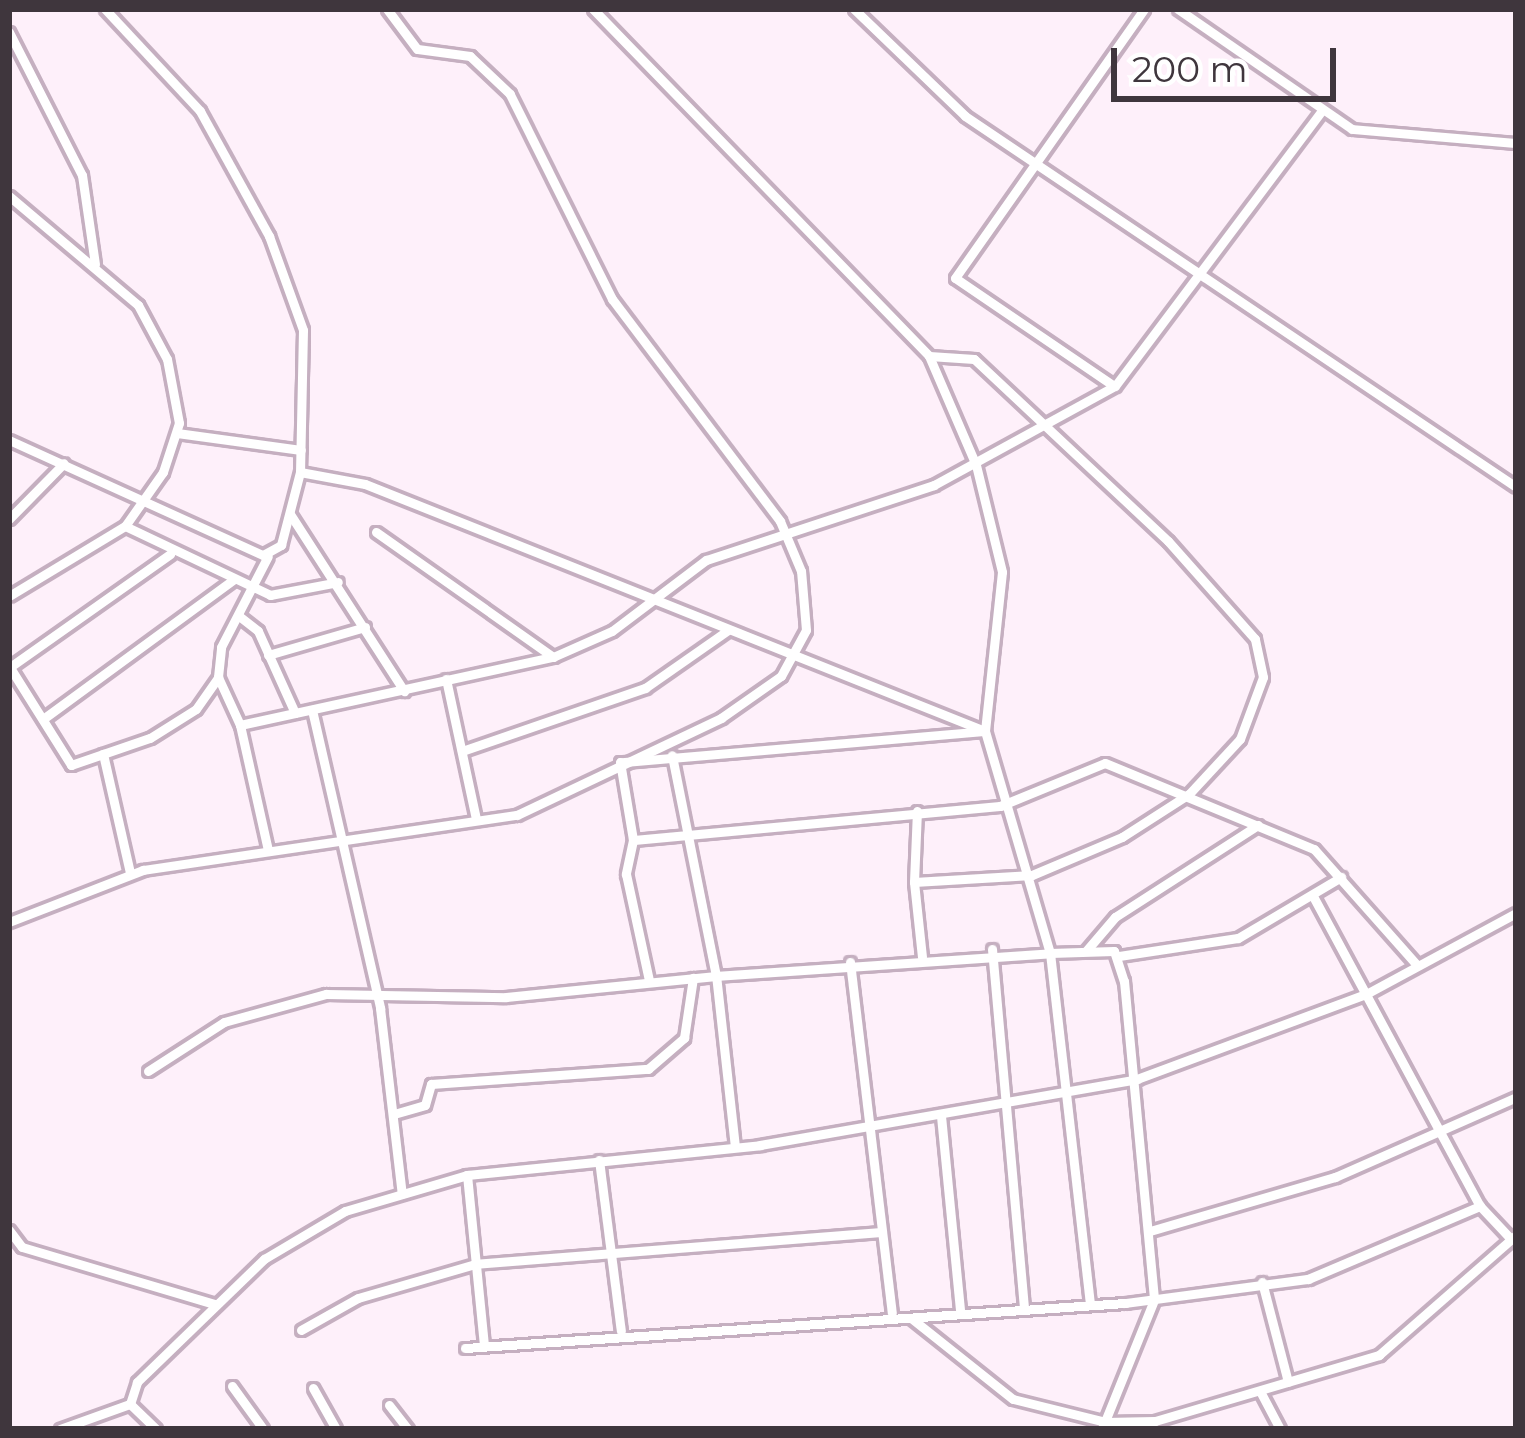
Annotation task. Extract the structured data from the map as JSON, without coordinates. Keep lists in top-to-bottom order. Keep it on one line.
{"scale_bar":"200 m"}
